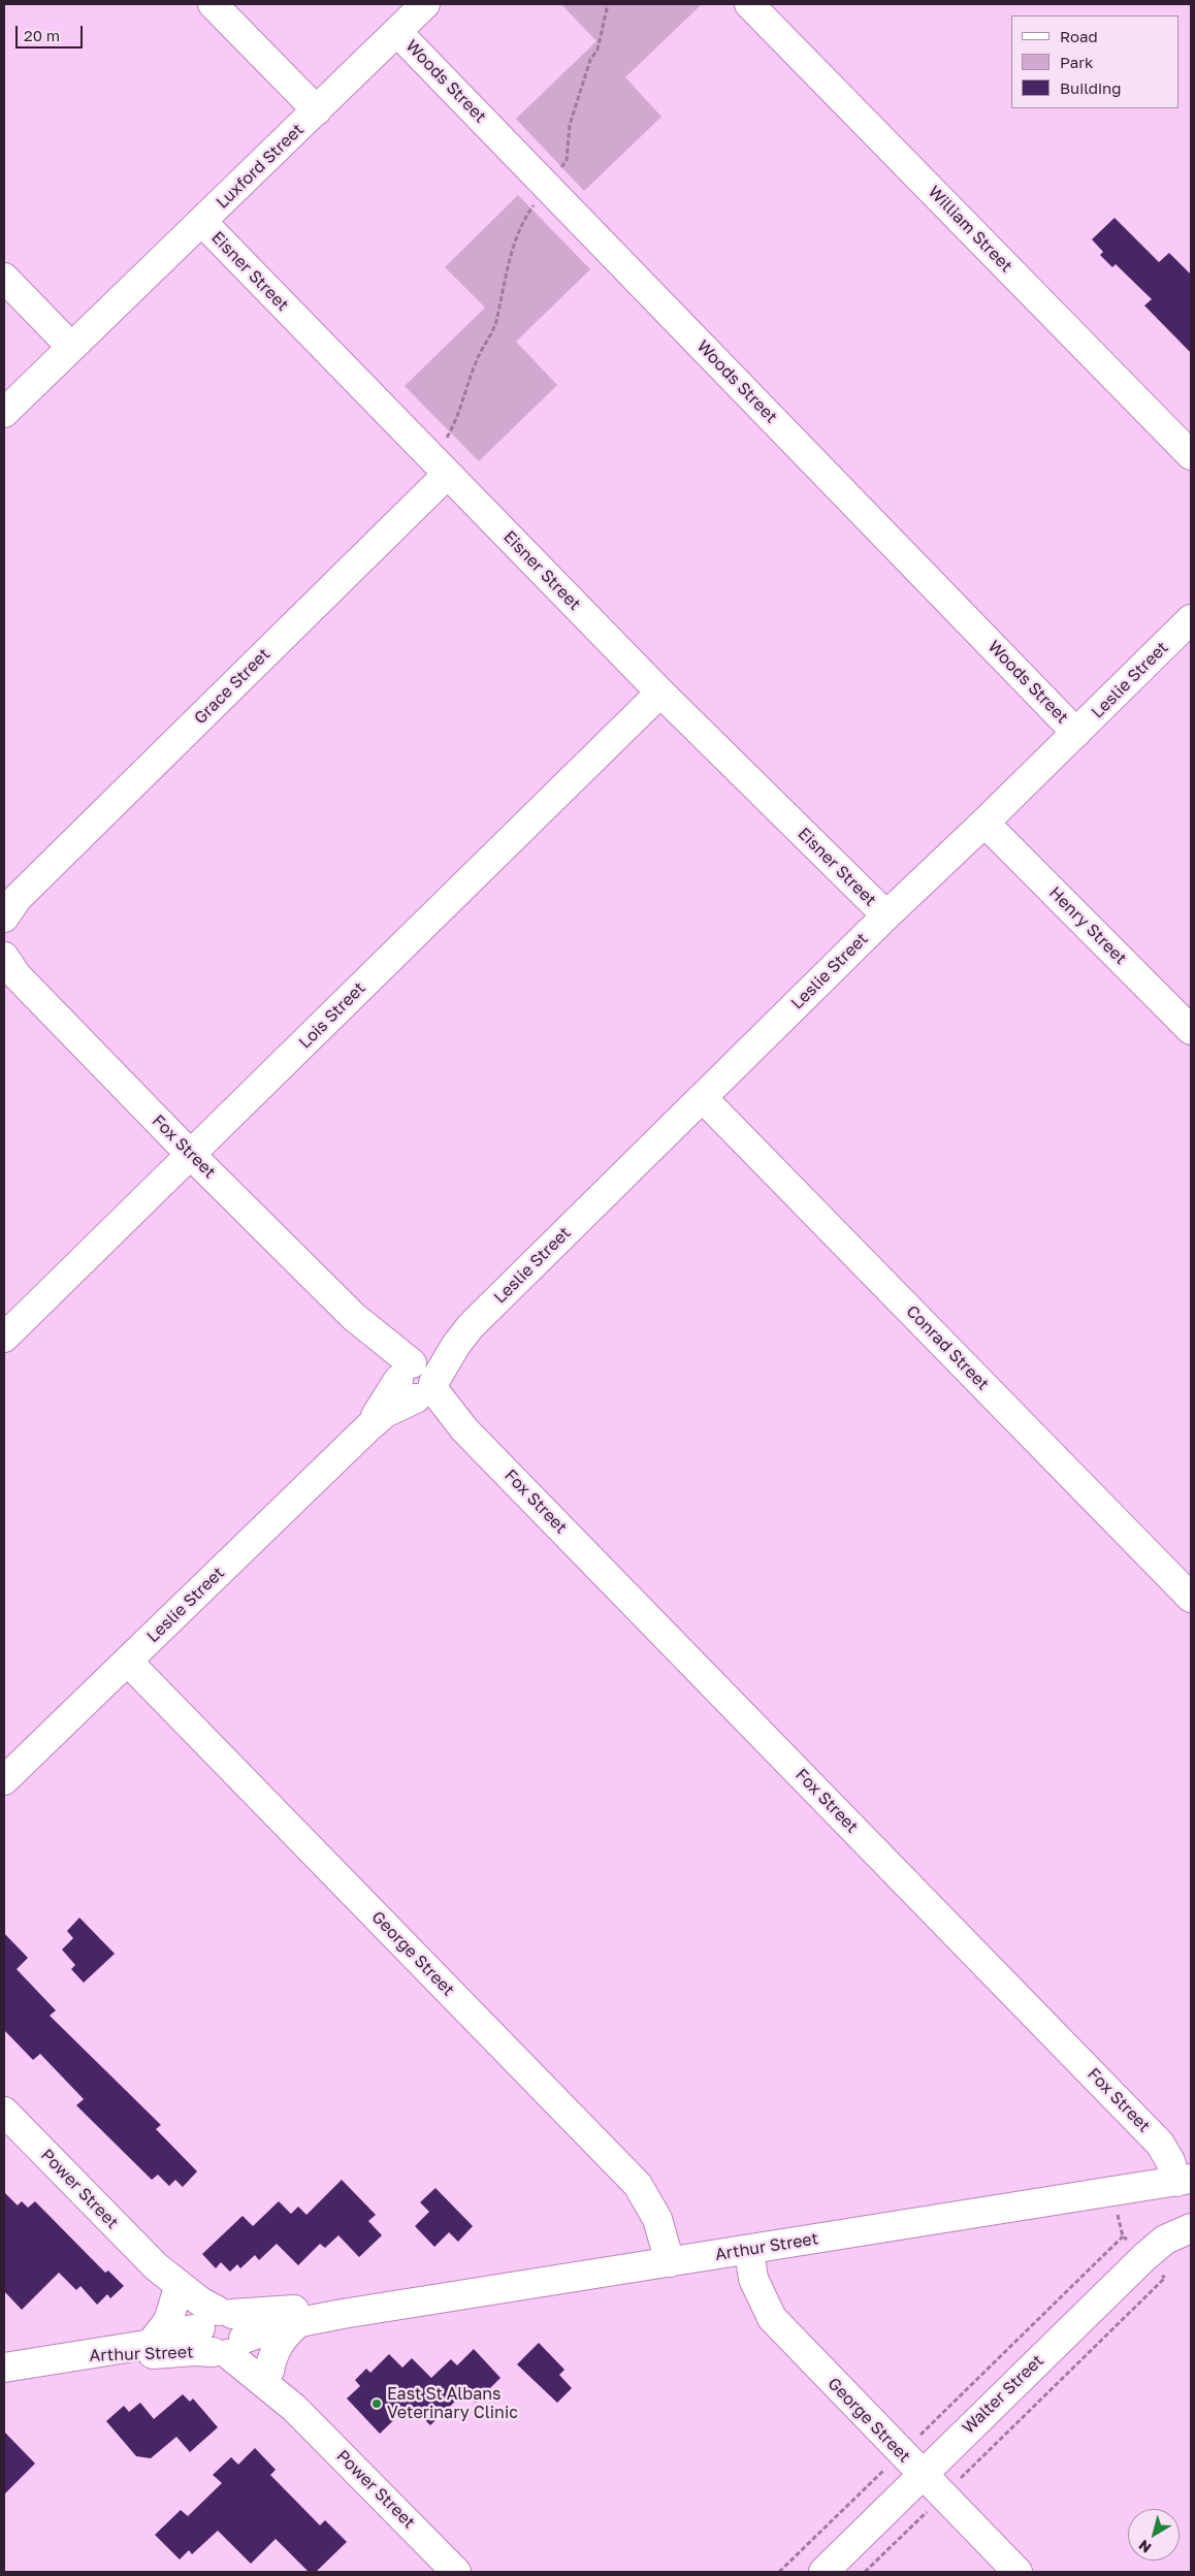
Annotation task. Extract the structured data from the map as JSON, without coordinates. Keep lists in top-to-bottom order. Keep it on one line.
{"streets":{"street":["Woods Street","Luxford Street","William Street","Eisner Street","Leslie Street","Grace Street","Henry Street","Lois Street","Fox Street","Conrad Street","George Street","Power Street","Arthur Street","Walter Street"]},"crossings":[["Woods Street","Luxford Street"],["Woods Street","Leslie Street"],["Luxford Street","Eisner Street"],["Eisner Street","Leslie Street"],["Eisner Street","Grace Street"],["Eisner Street","Lois Street"],["Leslie Street","Henry Street"],["Leslie Street","Fox Street"],["Leslie Street","Conrad Street"],["Leslie Street","George Street"],["Lois Street","Fox Street"],["Fox Street","Arthur Street"],["George Street","Arthur Street"],["George Street","Walter Street"],["Power Street","Arthur Street"]],"places":["East St Albans Veterinary Clinic"],"legend":["Road","Park","Building"],"scale_bar":"20 m","north":"bottom left"}
